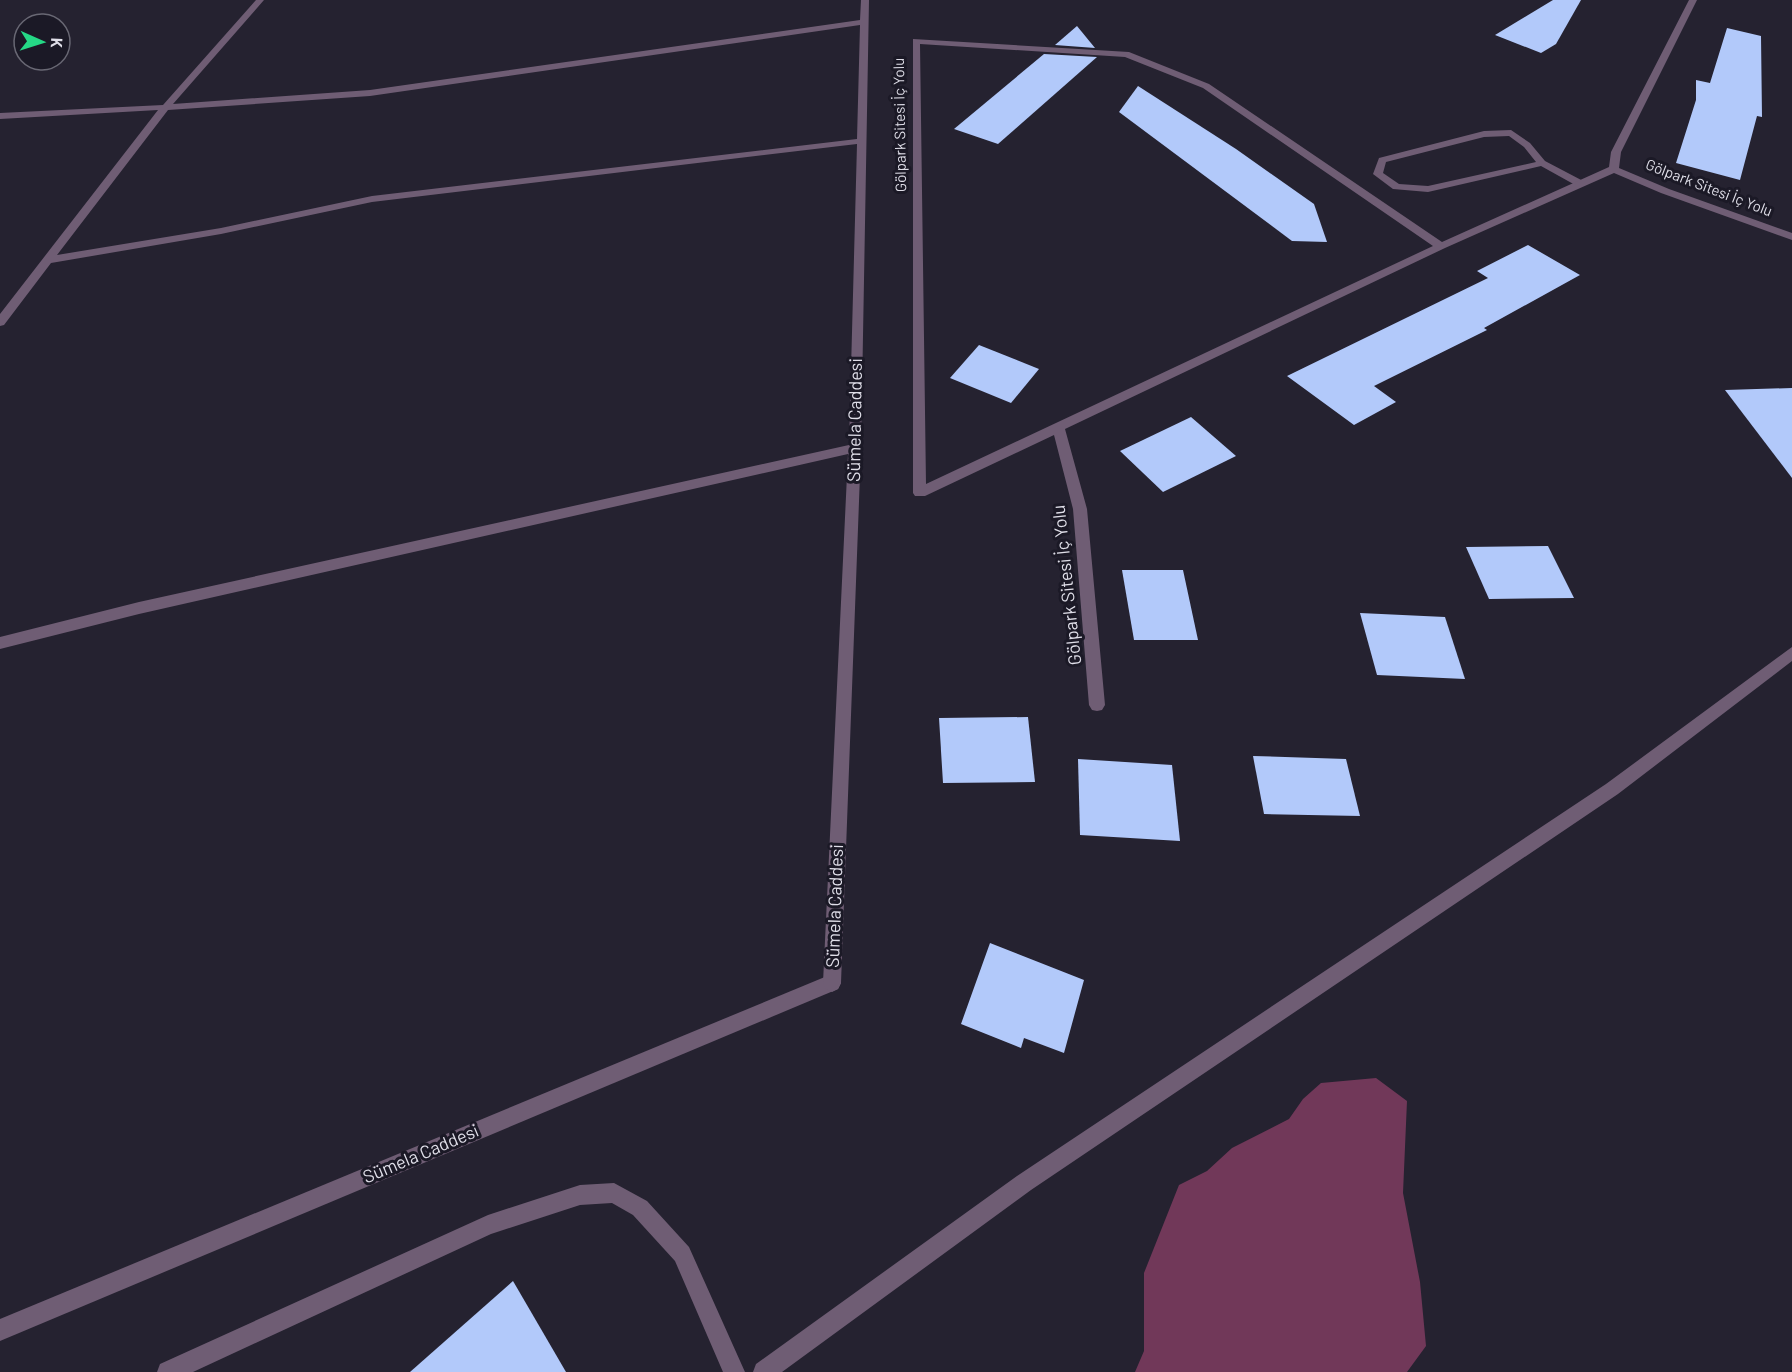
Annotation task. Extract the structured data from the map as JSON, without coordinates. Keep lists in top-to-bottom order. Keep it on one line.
{"streets":{"street":["Gölpark Sitesi İç Yolu","Sümela Caddesi"]},"north":"right"}
